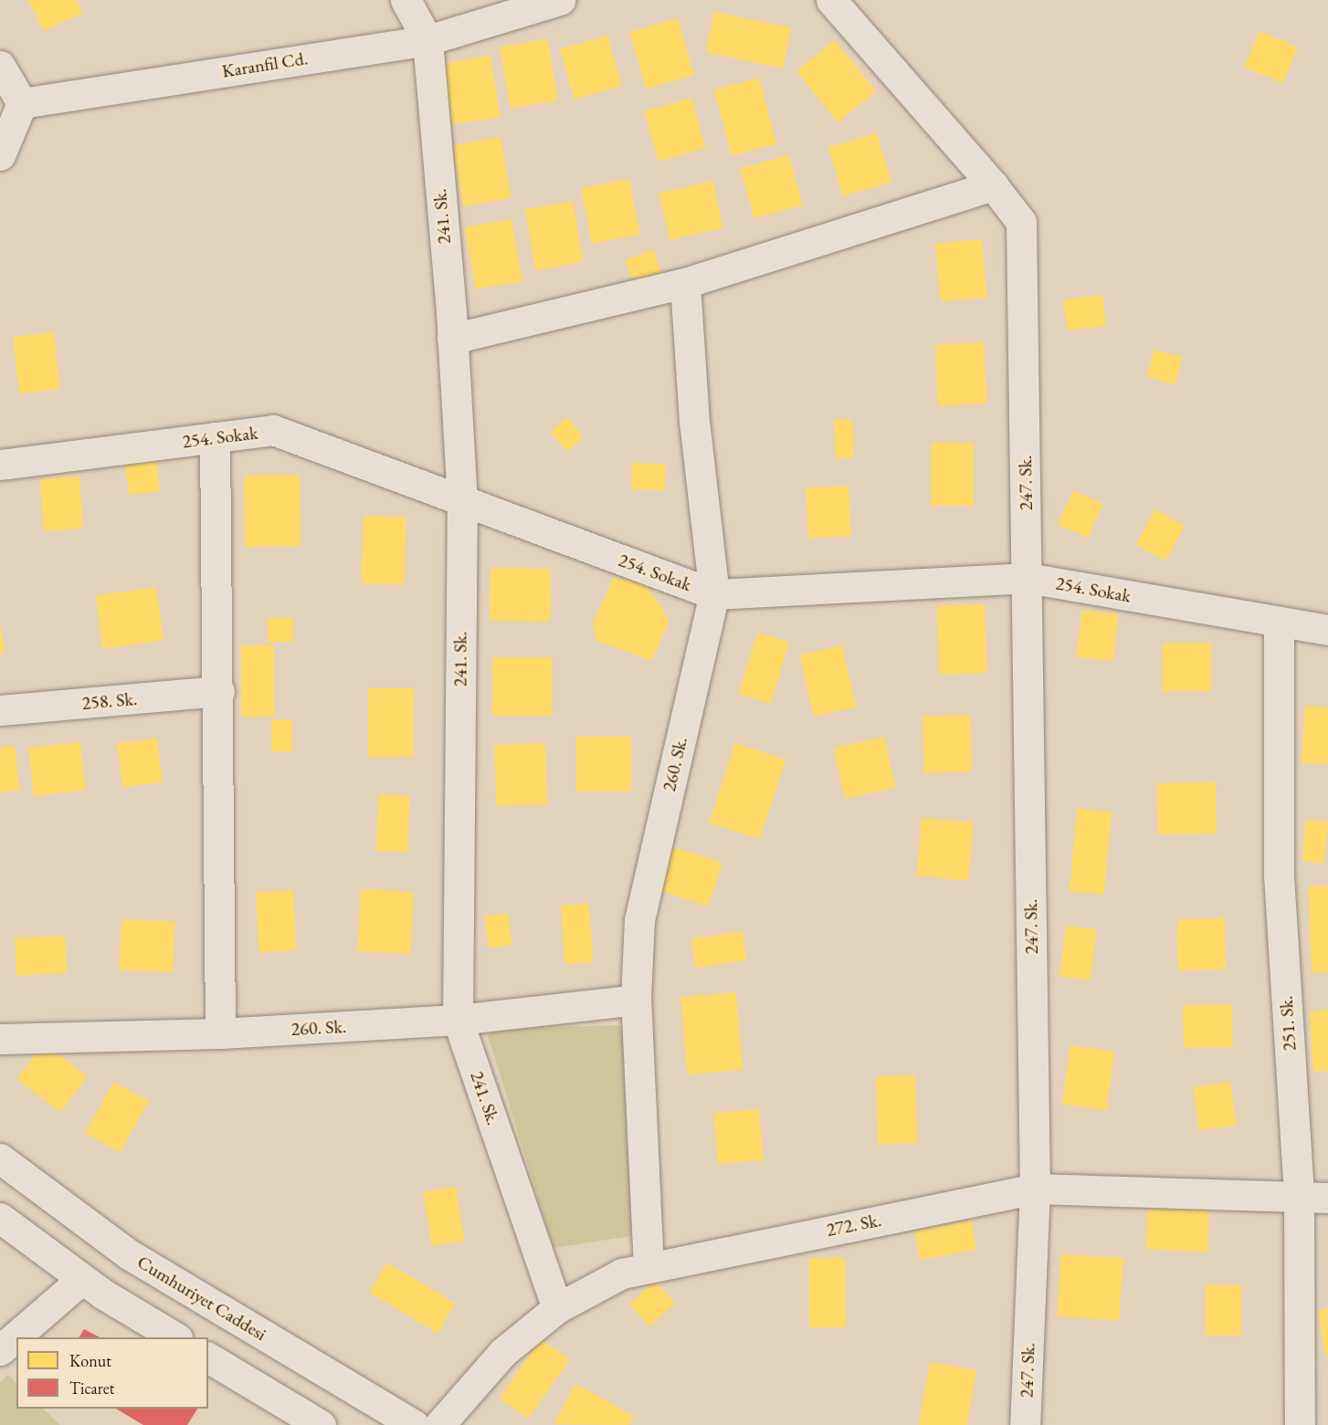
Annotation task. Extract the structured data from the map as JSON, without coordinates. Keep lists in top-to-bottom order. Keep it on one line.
{"streets":{"street":["Karanfil Cd.","241. Sk.","254. Sokak","247. Sk.","258. Sk.","260. Sk.","251. Sk.","272. Sk.","Cumhuriyet Caddesi"]},"crossings":[["Karanfil Cd.","241. Sk."],["241. Sk.","254. Sokak"],["241. Sk.","260. Sk."],["241. Sk.","272. Sk."],["254. Sokak","247. Sk."],["254. Sokak","260. Sk."],["254. Sokak","251. Sk."],["247. Sk.","272. Sk."],["260. Sk.","272. Sk."],["251. Sk.","272. Sk."]],"legend":["Konut","Ticaret"]}
